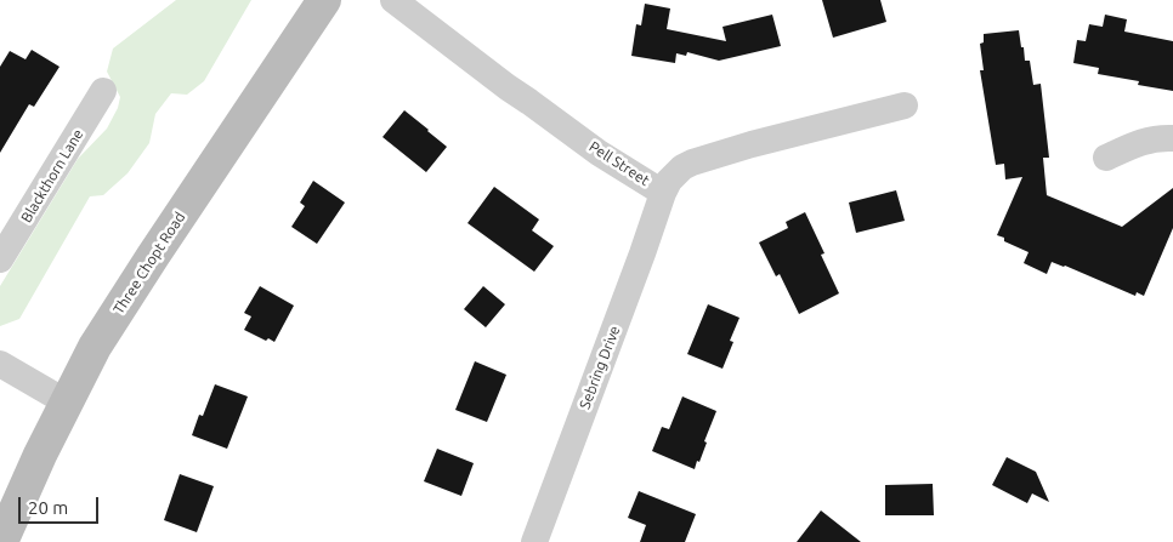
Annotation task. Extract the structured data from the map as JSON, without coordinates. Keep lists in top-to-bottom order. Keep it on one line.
{"streets":{"main road":["Three Chopt Road"],"street":["Pell Street","Blackthorn Lane","Sebring Drive"]},"crossings":[["Pell Street","Sebring Drive"]],"scale_bar":"20 m"}
